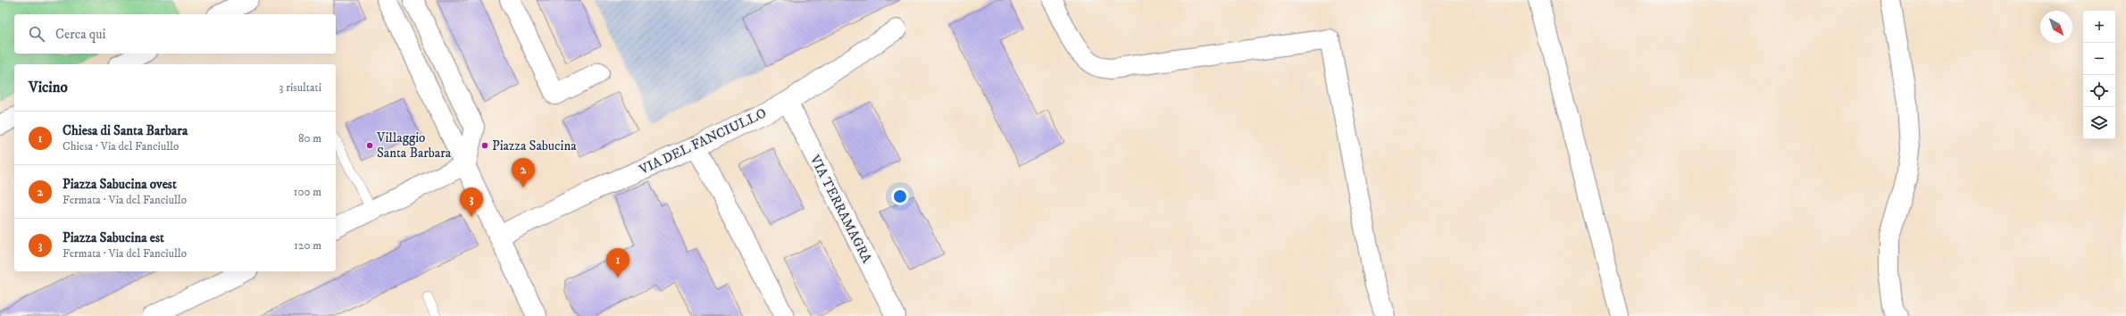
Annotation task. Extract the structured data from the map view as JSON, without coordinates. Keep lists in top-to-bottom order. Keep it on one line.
{"streets":{"street":["VIA DEL FANCIULLO","VIA TERRAMAGRA"]},"crossings":[["VIA DEL FANCIULLO","VIA TERRAMAGRA"]],"places":["Villaggio Santa Barbara","Piazza Sabucina"],"north":"bottom right","page":{"map_buttons":["+","−"],"search":"Cerca qui","heading":["Vicino","3 risultati"],"list":[{"mark":"1","name":"Chiesa di Santa Barbara","note":"Chiesa · Via del Fanciullo","value":"80 m"},{"mark":"2","name":"Piazza Sabucina ovest","note":"Fermata · Via del Fanciullo","value":"100 m"},{"mark":"3","name":"Piazza Sabucina est","note":"Fermata · Via del Fanciullo","value":"120 m"}],"pins":["2","3","1"]}}
